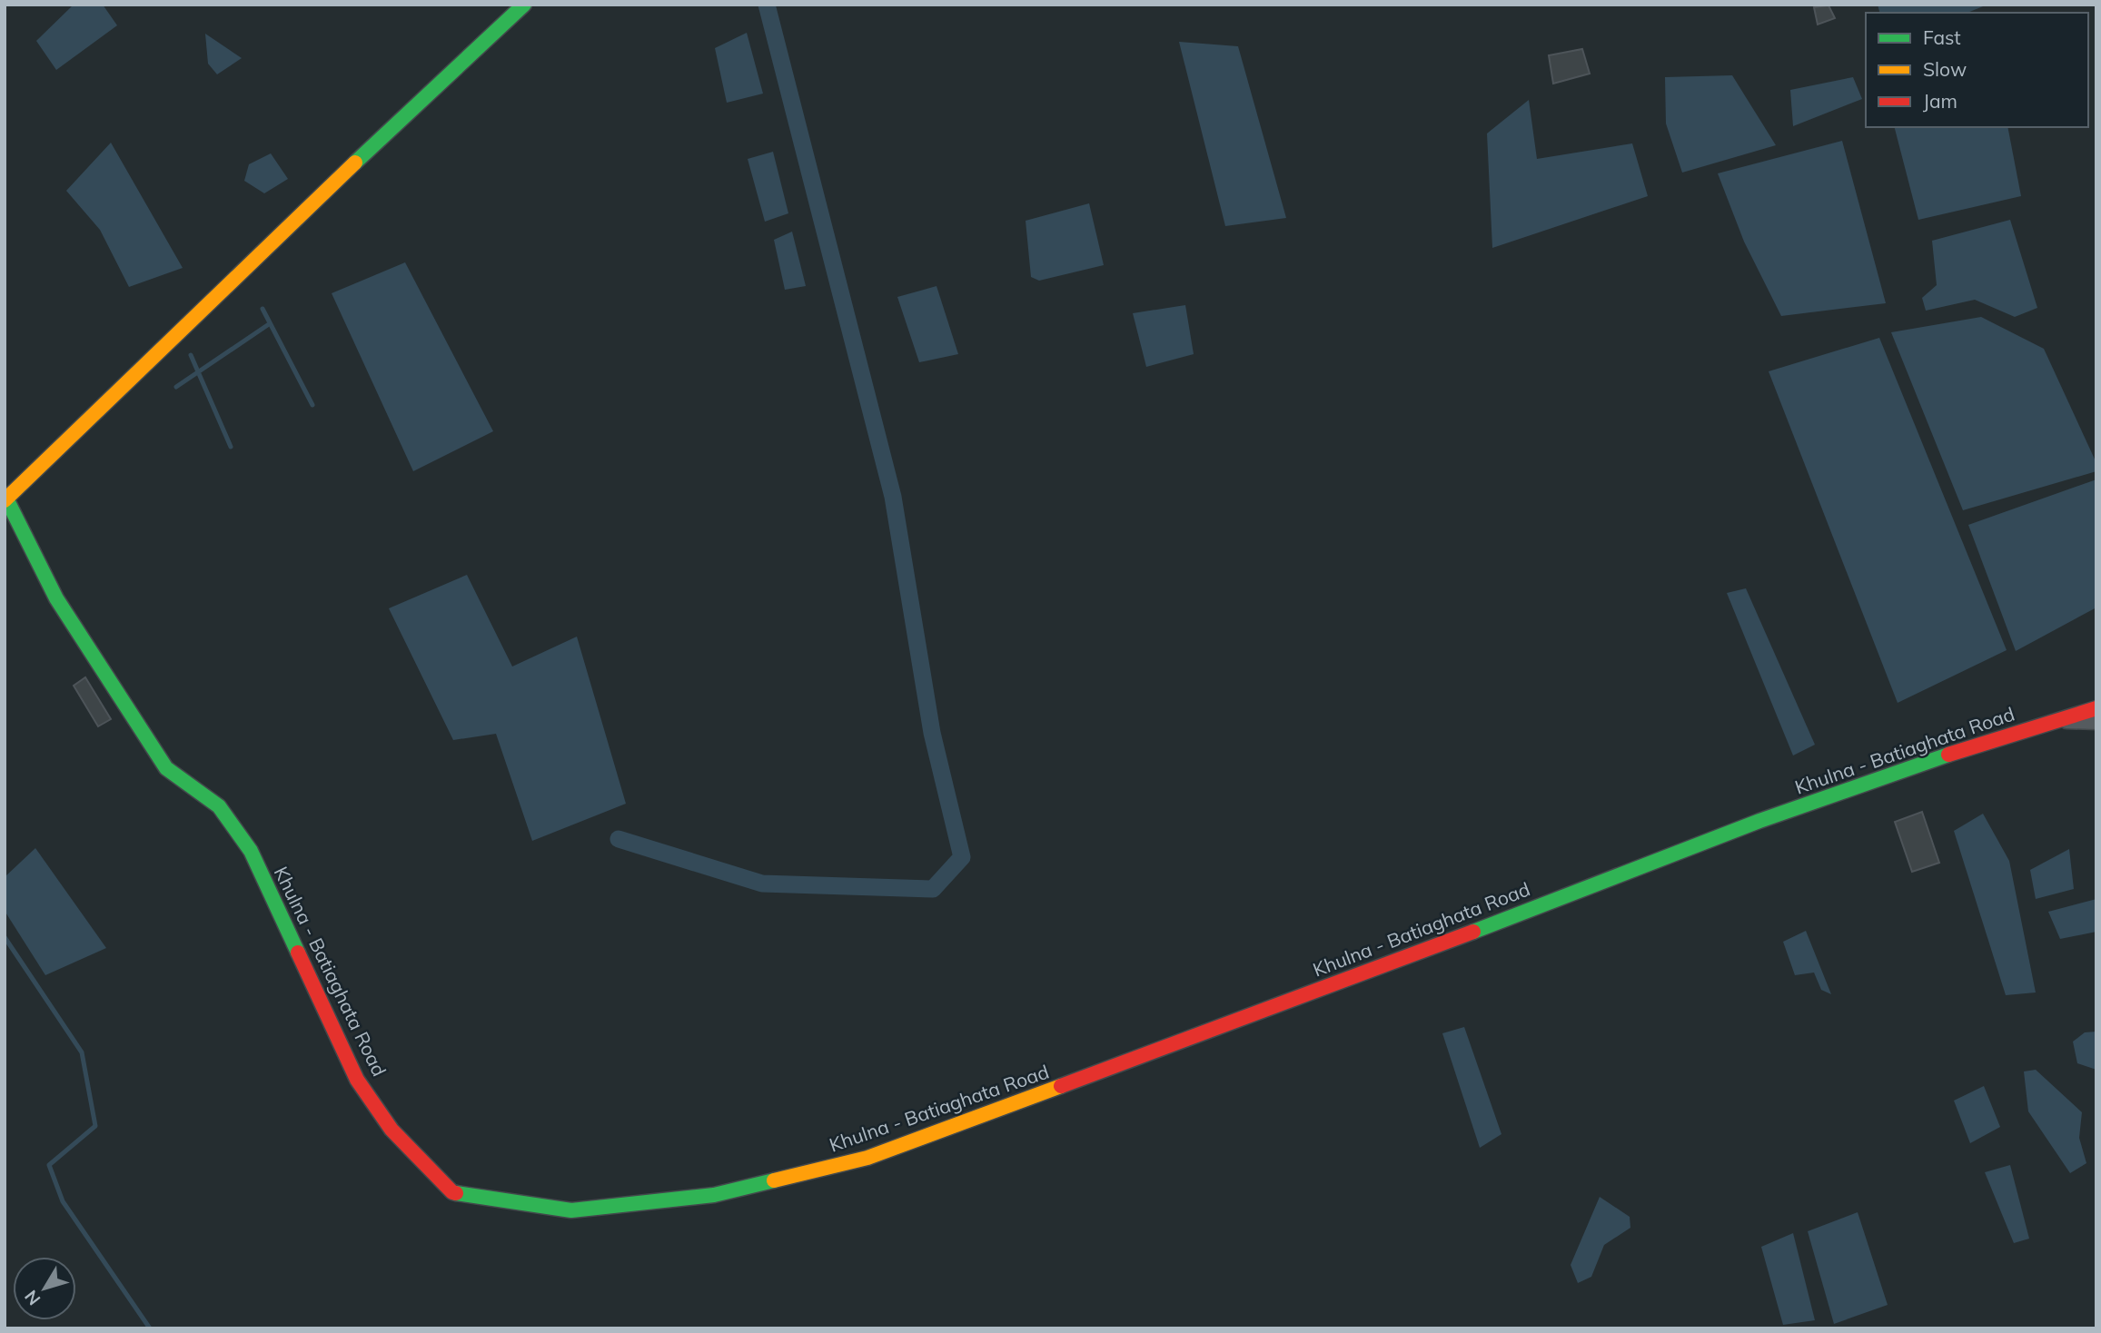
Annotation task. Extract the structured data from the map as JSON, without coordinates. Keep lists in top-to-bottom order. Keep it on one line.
{"streets":{"street":["Khulna - Batiaghata Road"]},"legend":["Fast","Slow","Jam"],"north":"bottom left"}
